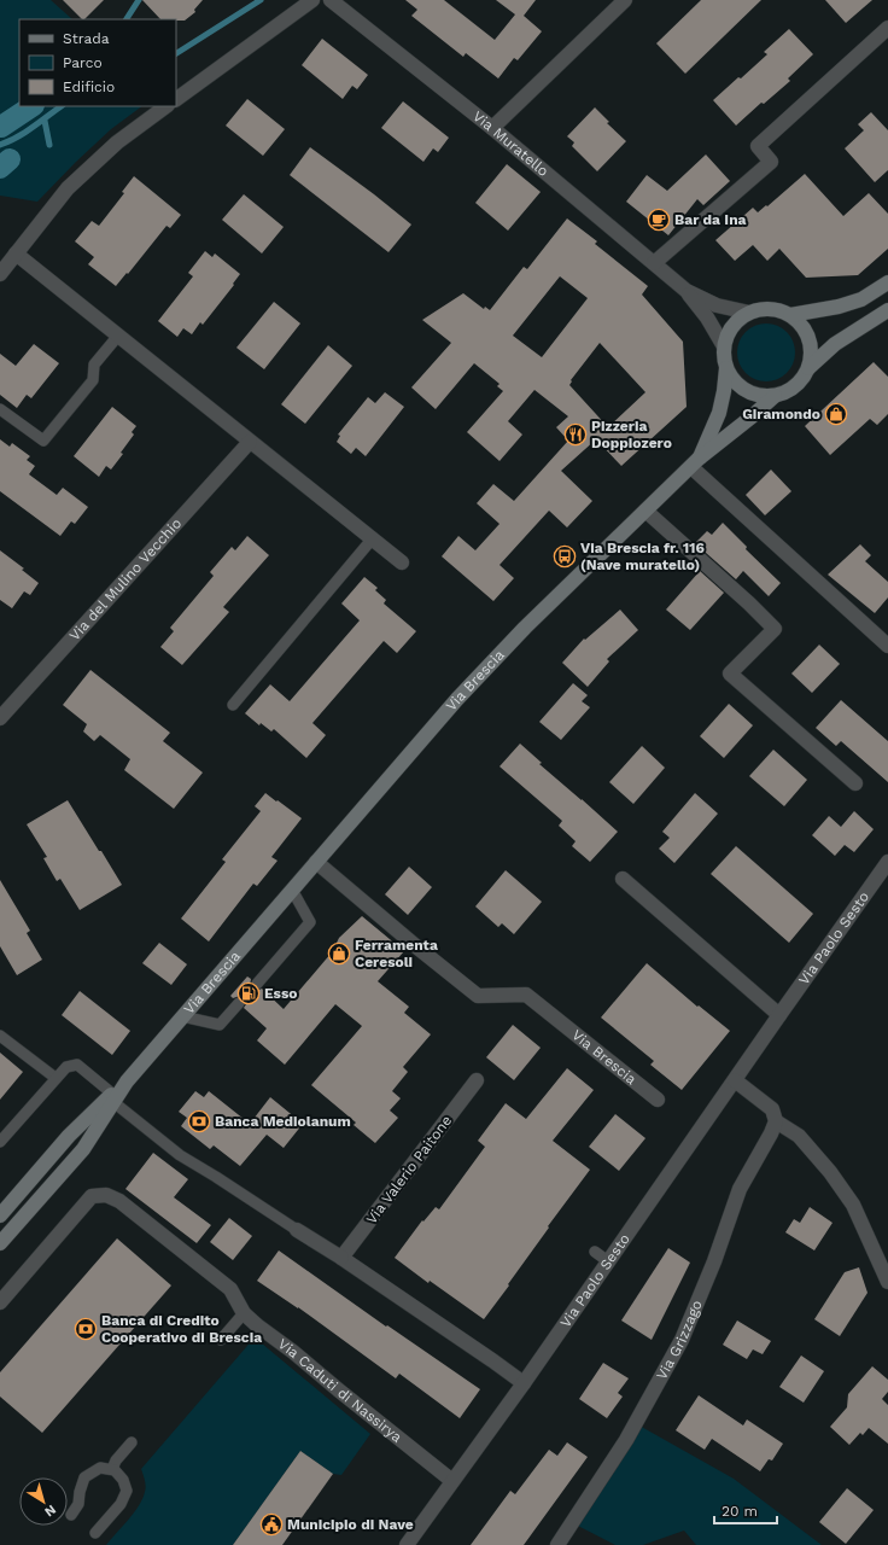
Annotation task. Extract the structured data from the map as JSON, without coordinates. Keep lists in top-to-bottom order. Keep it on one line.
{"streets":{"main road":["Via Brescia"],"street":["Via Muratello","Via del Mulino Vecchio","Via Paolo Sesto","Via Valerio Paitone","Via Grizzago","Via Caduti di Nassirya"]},"crossings":[["Via Muratello","Via Brescia"],["Via Paolo Sesto","Via Caduti di Nassirya"]],"places":{"cafe":["Bar da Ina"],"shop":["Giramondo","Ferramenta Ceresoli"],"restaurant":["Pizzeria Doppiozero"],"bus stop":["Via Brescia fr. 116 (Nave muratello)"],"fuel station":["Esso"],"bank":["Banca Mediolanum","Banca di Credito Cooperativo di Brescia"],"public building":["Municipio di Nave"]},"legend":["Strada","Parco","Edificio"],"scale_bar":"20 m","north":"bottom right"}
